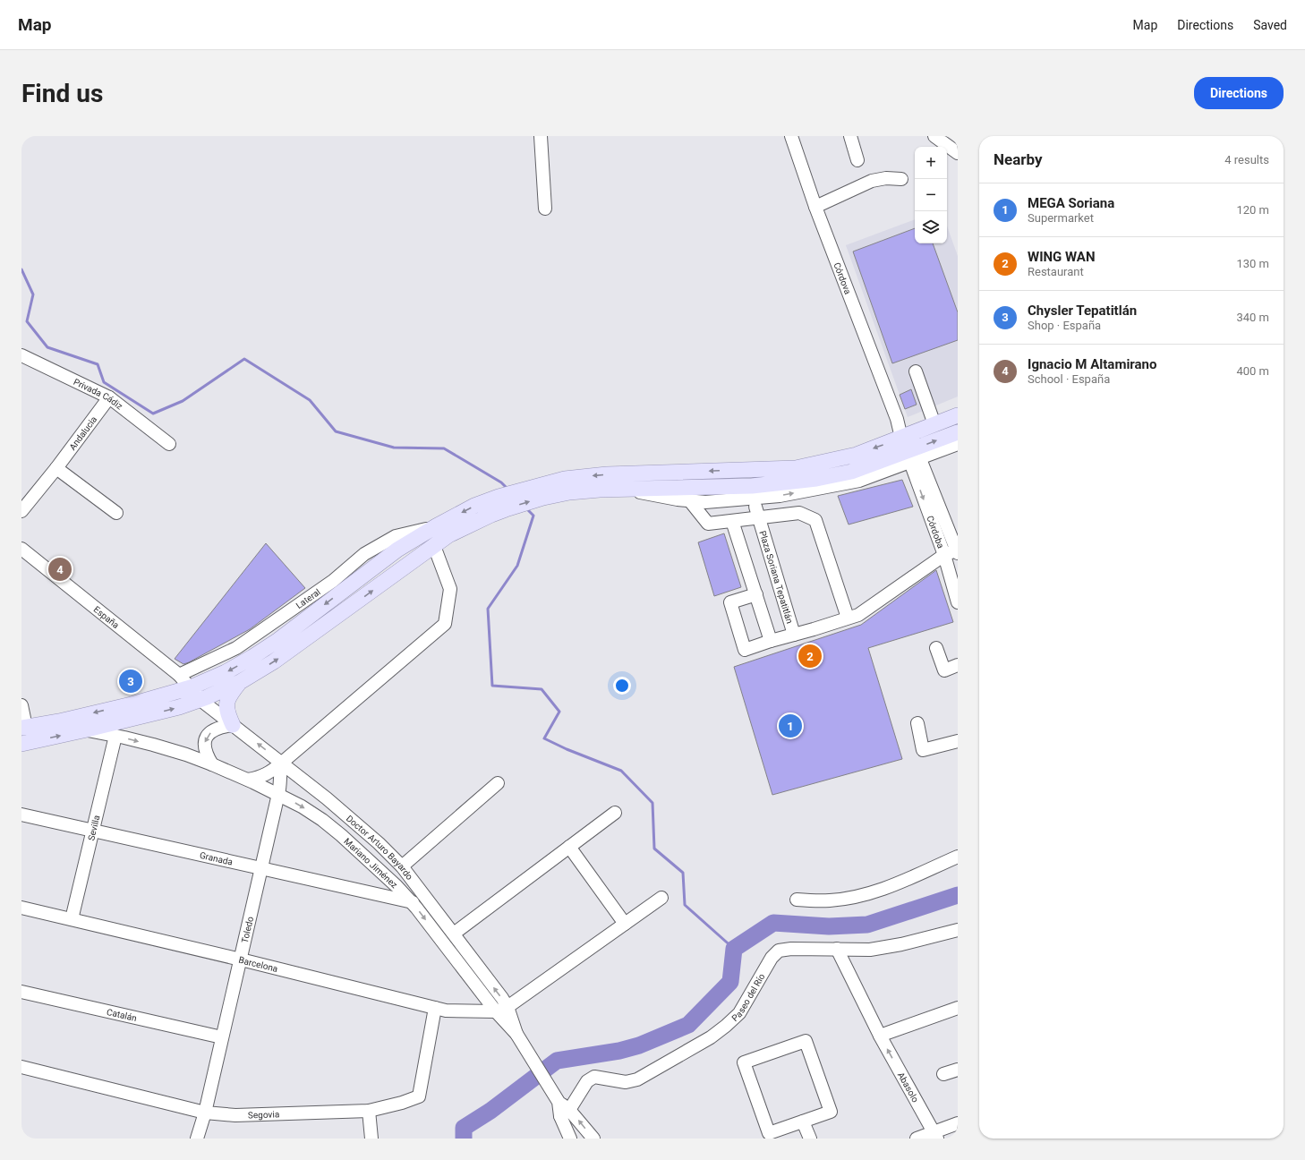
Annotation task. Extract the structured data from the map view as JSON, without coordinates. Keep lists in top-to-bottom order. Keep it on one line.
{"streets":{"street":["Córdova","Privada Cádiz","Andalucia","Córdoba","Plaza Soriana Tepatitlán","Lateral","España","Sevilla","Doctor Arturo Bayardo","Granada","Mariano Jiménez","Toledo","Barcelona","Paseo del Río","Catalán","Abasolo","Segovia"]},"crossings":[["Córdova","Córdoba"],["Privada Cádiz","Andalucia"],["Córdoba","Plaza Soriana Tepatitlán"],["Lateral","España"],["España","Doctor Arturo Bayardo"],["Sevilla","Granada"],["Sevilla","Mariano Jiménez"],["Sevilla","Barcelona"],["Doctor Arturo Bayardo","Granada"],["Doctor Arturo Bayardo","Mariano Jiménez"],["Doctor Arturo Bayardo","Toledo"],["Doctor Arturo Bayardo","Barcelona"],["Doctor Arturo Bayardo","Paseo del Río"],["Granada","Mariano Jiménez"],["Granada","Toledo"],["Mariano Jiménez","Toledo"],["Mariano Jiménez","Barcelona"],["Toledo","Barcelona"],["Toledo","Catalán"],["Toledo","Segovia"],["Barcelona","Segovia"],["Paseo del Río","Abasolo"]],"one_way":["Mariano Jiménez","Abasolo"],"page":{"header":"Map","nav":["Map","Directions","Saved"],"buttons":"Directions","title":"Find us","heading":["Nearby","4 results"],"map_buttons":["+","−"],"list":[{"mark":"1","name":"MEGA Soriana","note":"Supermarket","value":"120 m"},{"mark":"2","name":"WING WAN","note":"Restaurant","value":"130 m"},{"mark":"3","name":"Chysler Tepatitlán","note":"Shop · España","value":"340 m"},{"mark":"4","name":"Ignacio M Altamirano","note":"School · España","value":"400 m"}],"pins":["4","2","3","1"]}}
